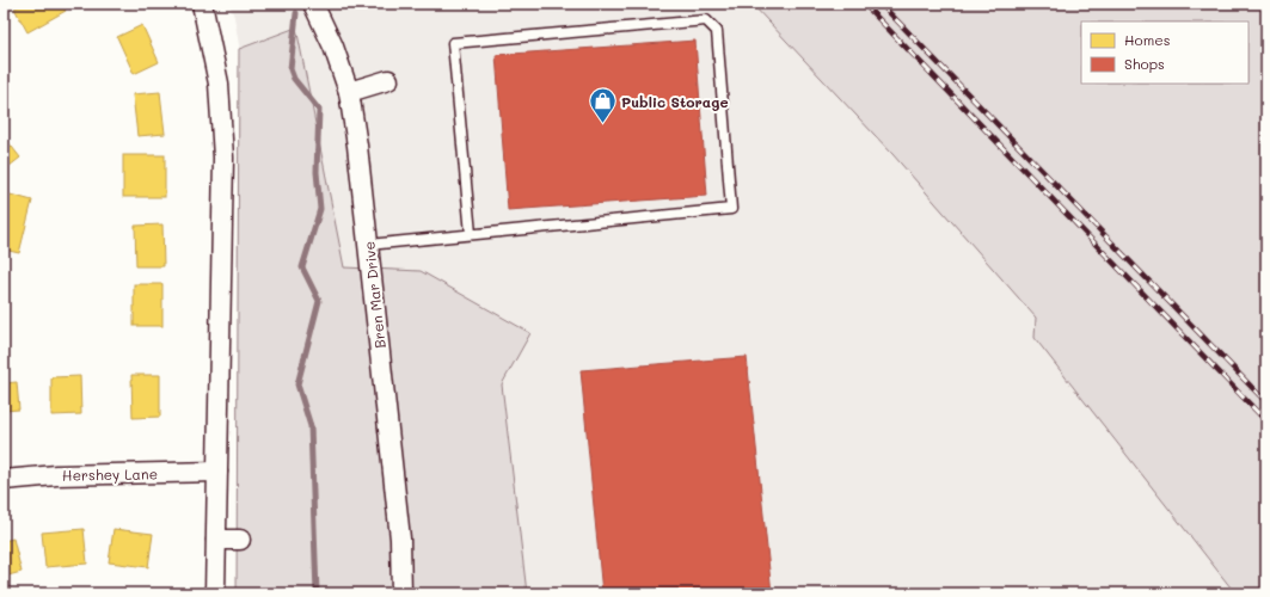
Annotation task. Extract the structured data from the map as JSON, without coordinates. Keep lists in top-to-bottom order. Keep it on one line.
{"streets":{"street":["Bren Mar Drive","Hershey Lane"]},"places":{"shop":["Public Storage"]},"legend":["Homes","Shops"]}
